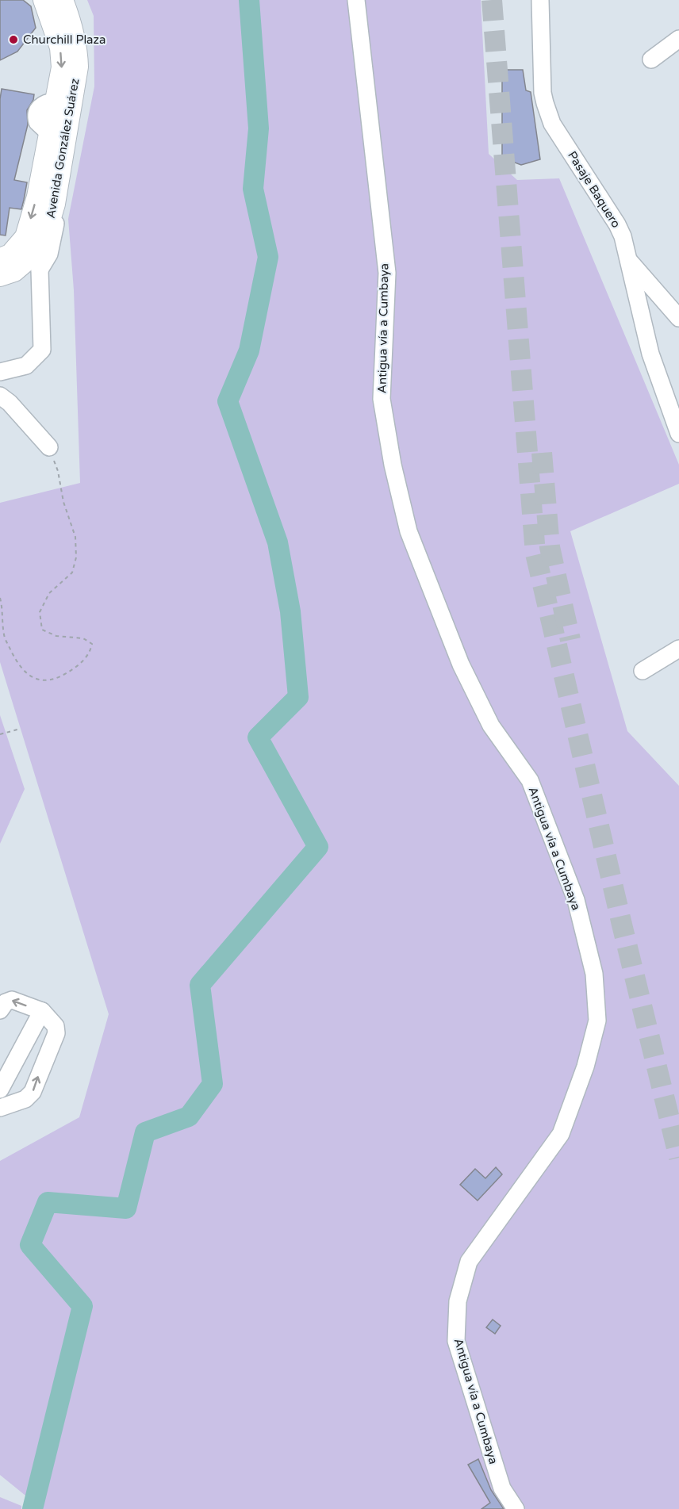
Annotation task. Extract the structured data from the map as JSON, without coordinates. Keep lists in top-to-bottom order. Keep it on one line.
{"streets":{"main road":["Avenida González Suárez"],"street":["Pasaje Baquero","Antigua vía a Cumbaya"]},"places":["Churchill Plaza"]}
